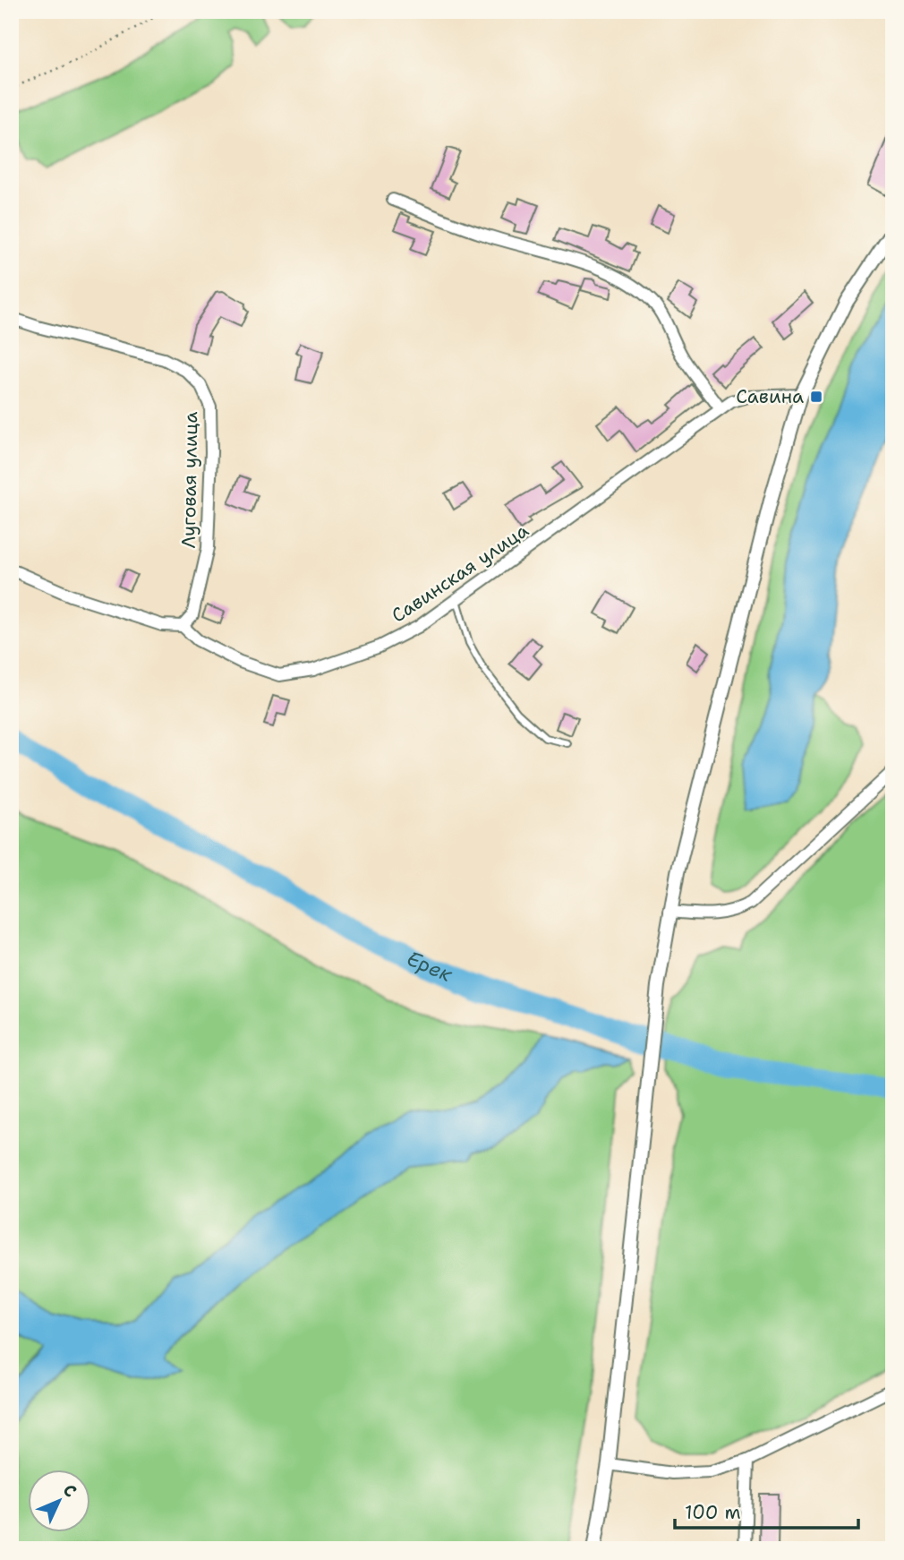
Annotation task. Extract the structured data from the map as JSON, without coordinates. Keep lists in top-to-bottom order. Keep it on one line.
{"streets":{"street":["Луговая улица","Савинская улица"]},"crossings":[["Луговая улица","Савинская улица"]],"water":["Ерек"],"places":{"transit":["Савина"]},"scale_bar":"100 m","north":"top right"}
